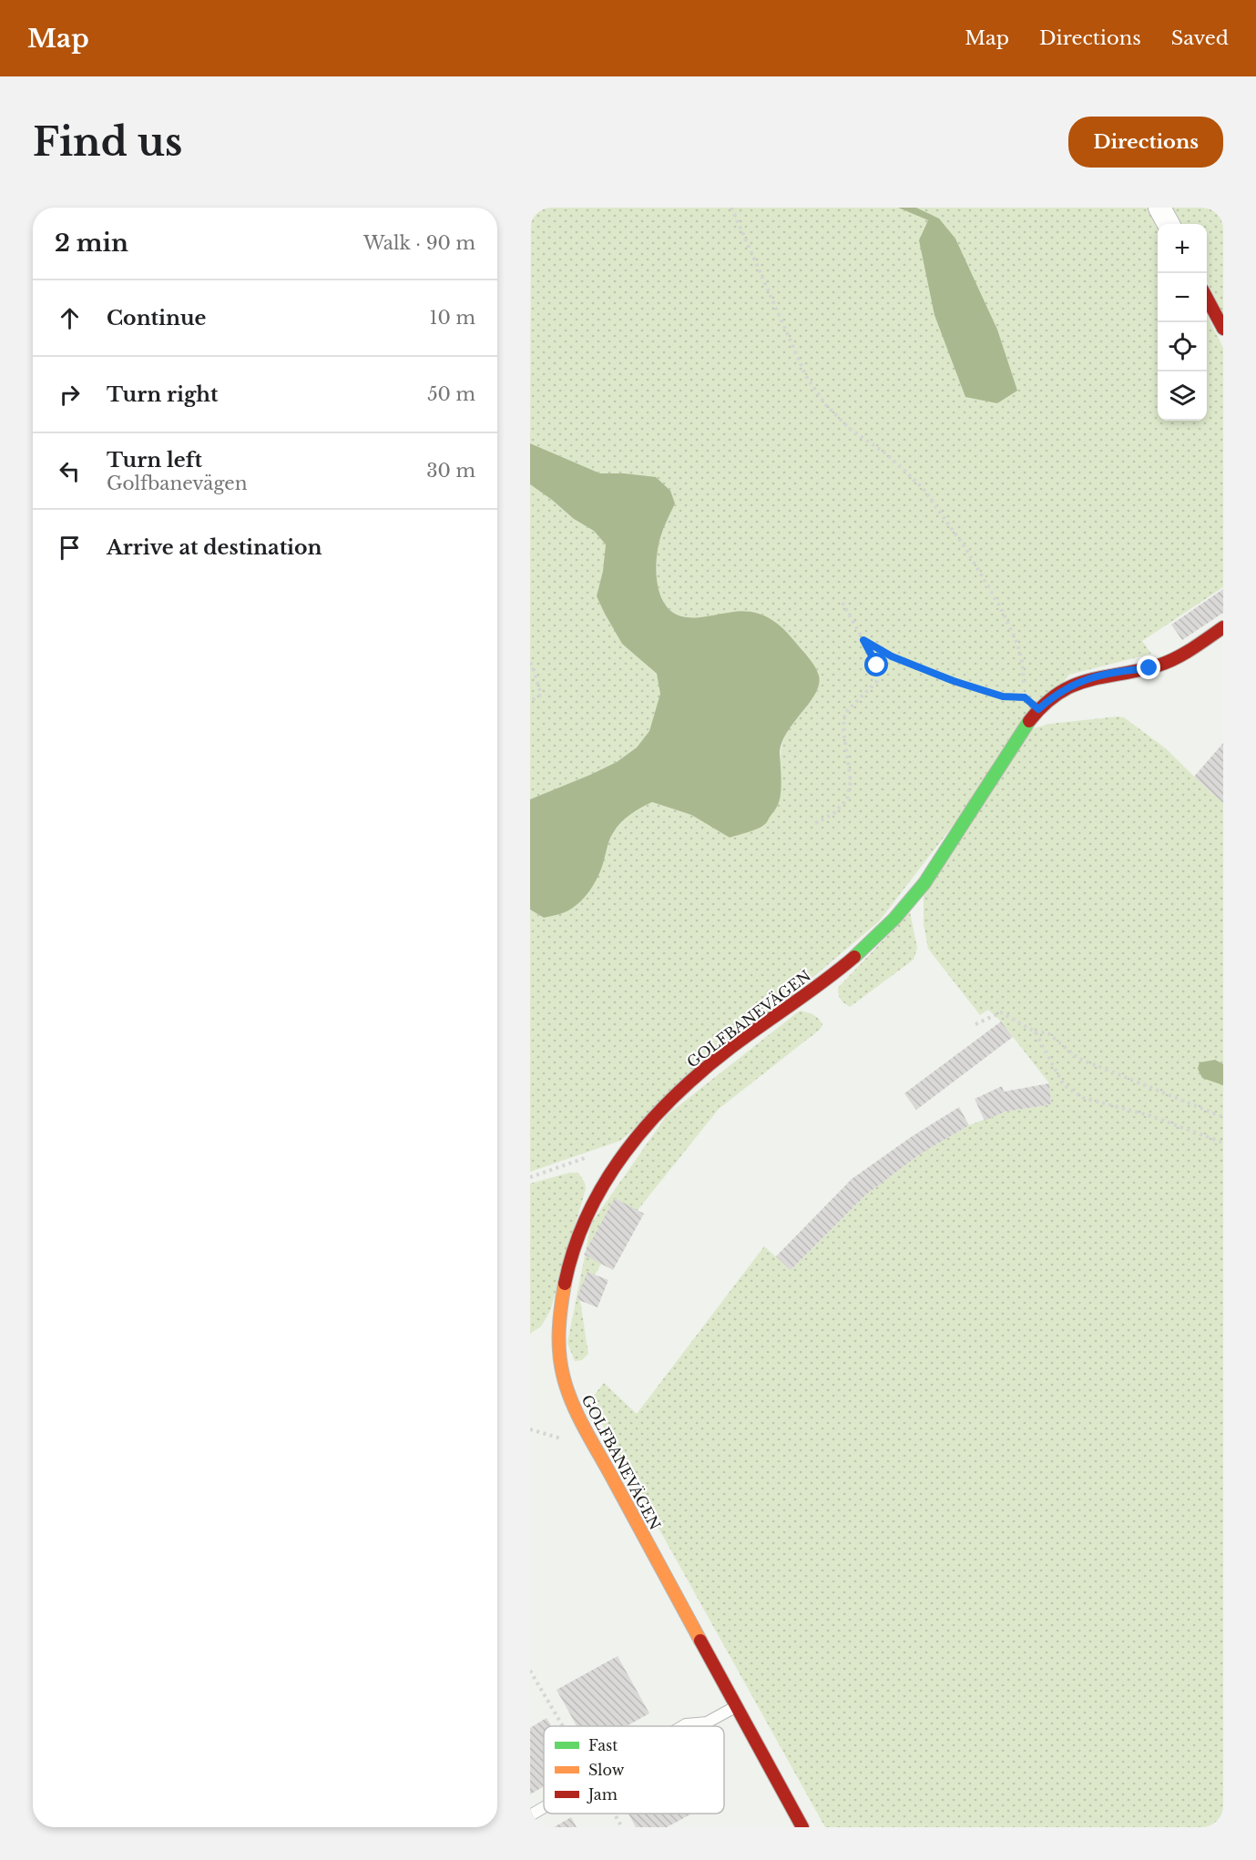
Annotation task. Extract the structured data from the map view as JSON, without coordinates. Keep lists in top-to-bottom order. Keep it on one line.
{"streets":{"street":["GOLFBANEVÄGEN"]},"legend":["Fast","Slow","Jam"],"page":{"header":"Map","nav":["Map","Directions","Saved"],"buttons":"Directions","title":"Find us","heading":["2 min","Walk · 90 m"],"map_buttons":["+","−"],"list":[["Continue","10 m"],["Turn right","50 m"],["Turn left","Golfbanevägen","30 m"],"Arrive at destination"]}}
